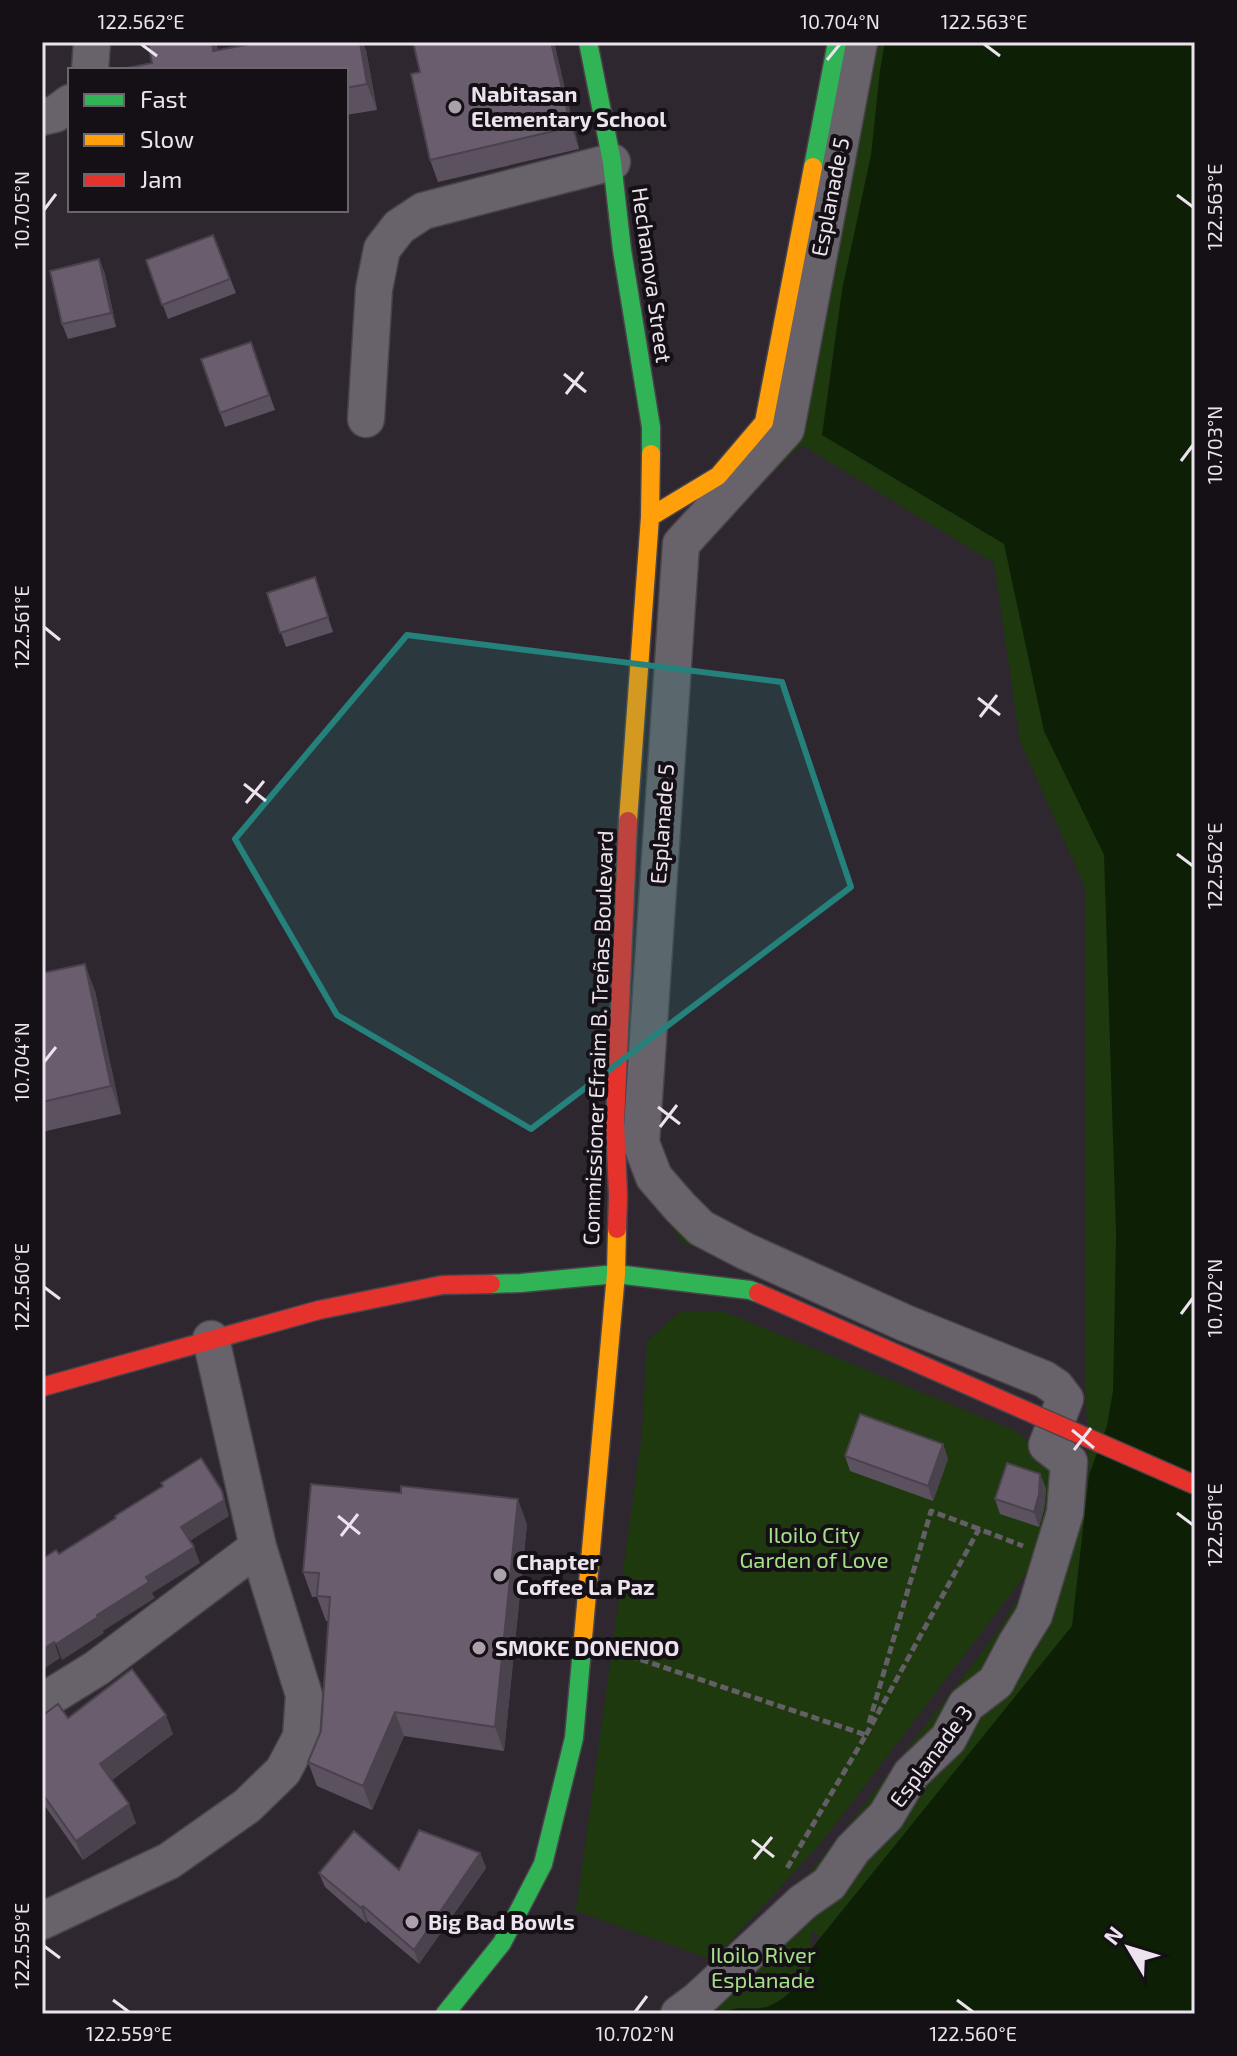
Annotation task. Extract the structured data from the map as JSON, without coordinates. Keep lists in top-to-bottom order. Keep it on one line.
{"streets":{"main road":["Hechanova Street","Commissioner Efraim B. Treñas Boulevard"],"street":["Esplanade 5","Esplanade 3"]},"crossings":[["Esplanade 5","Esplanade 3"],["Hechanova Street","Commissioner Efraim B. Treñas Boulevard"]],"parks":["Iloilo City Garden of Love","Iloilo River Esplanade"],"places":["Nabitasan Elementary School","Chapter Coffee La Paz","SMOKE DONENOO","Big Bad Bowls"],"legend":["Fast","Slow","Jam"],"north":"top left","coordinates":["122.562°E","10.704°N","122.563°E","10.705°N","10.703°N","122.561°E","122.560°E","10.702°N","122.559°E"]}
